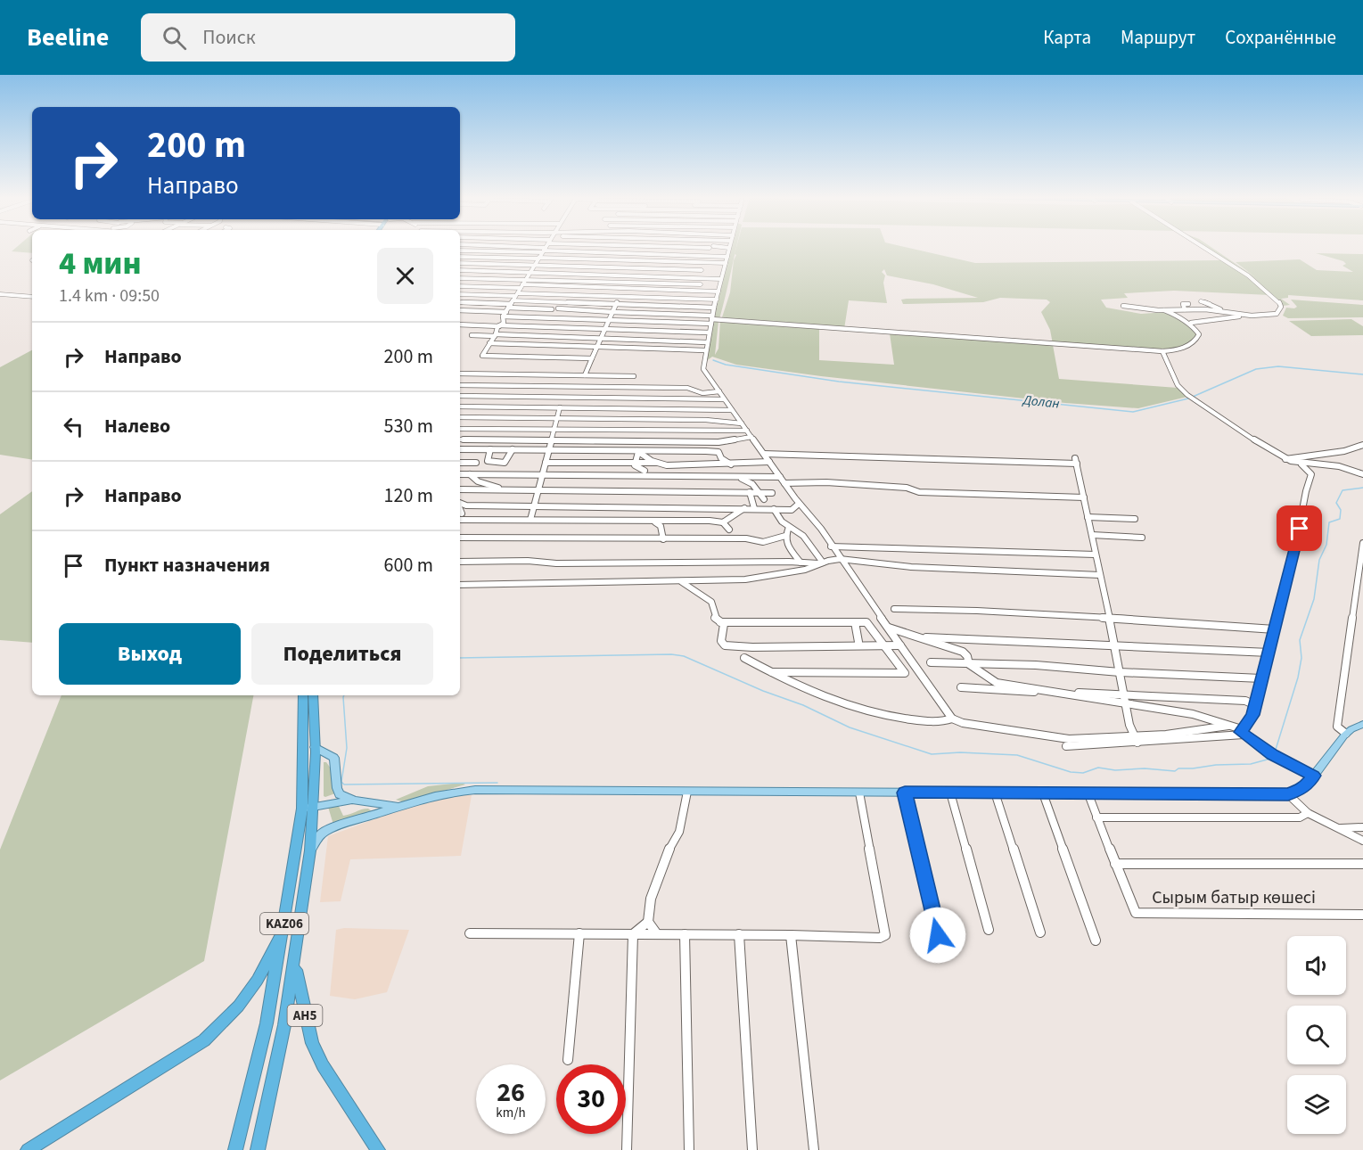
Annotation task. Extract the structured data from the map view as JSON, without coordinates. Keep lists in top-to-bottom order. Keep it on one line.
{"streets":{"highway":["KАZ06","AH5"],"street":["Сырым батыр көшесі"]},"crossings":[["KАZ06","AH5"]],"water":["Долан"],"page":{"header":"Beeline","search":"Поиск","nav":["Карта","Маршрут","Сохранённые"],"turn":["200 m","Направо"],"heading":["4 мин","1.4 km · 09:50"],"list":[{"name":"Направо","value":"200 m"},{"name":"Налево","value":"530 m"},{"name":"Направо","value":"120 m"},{"name":"Пункт назначения","value":"600 m"}],"buttons":["Выход","Поделиться"],"speed":"26 km/h","limit":"30"}}
